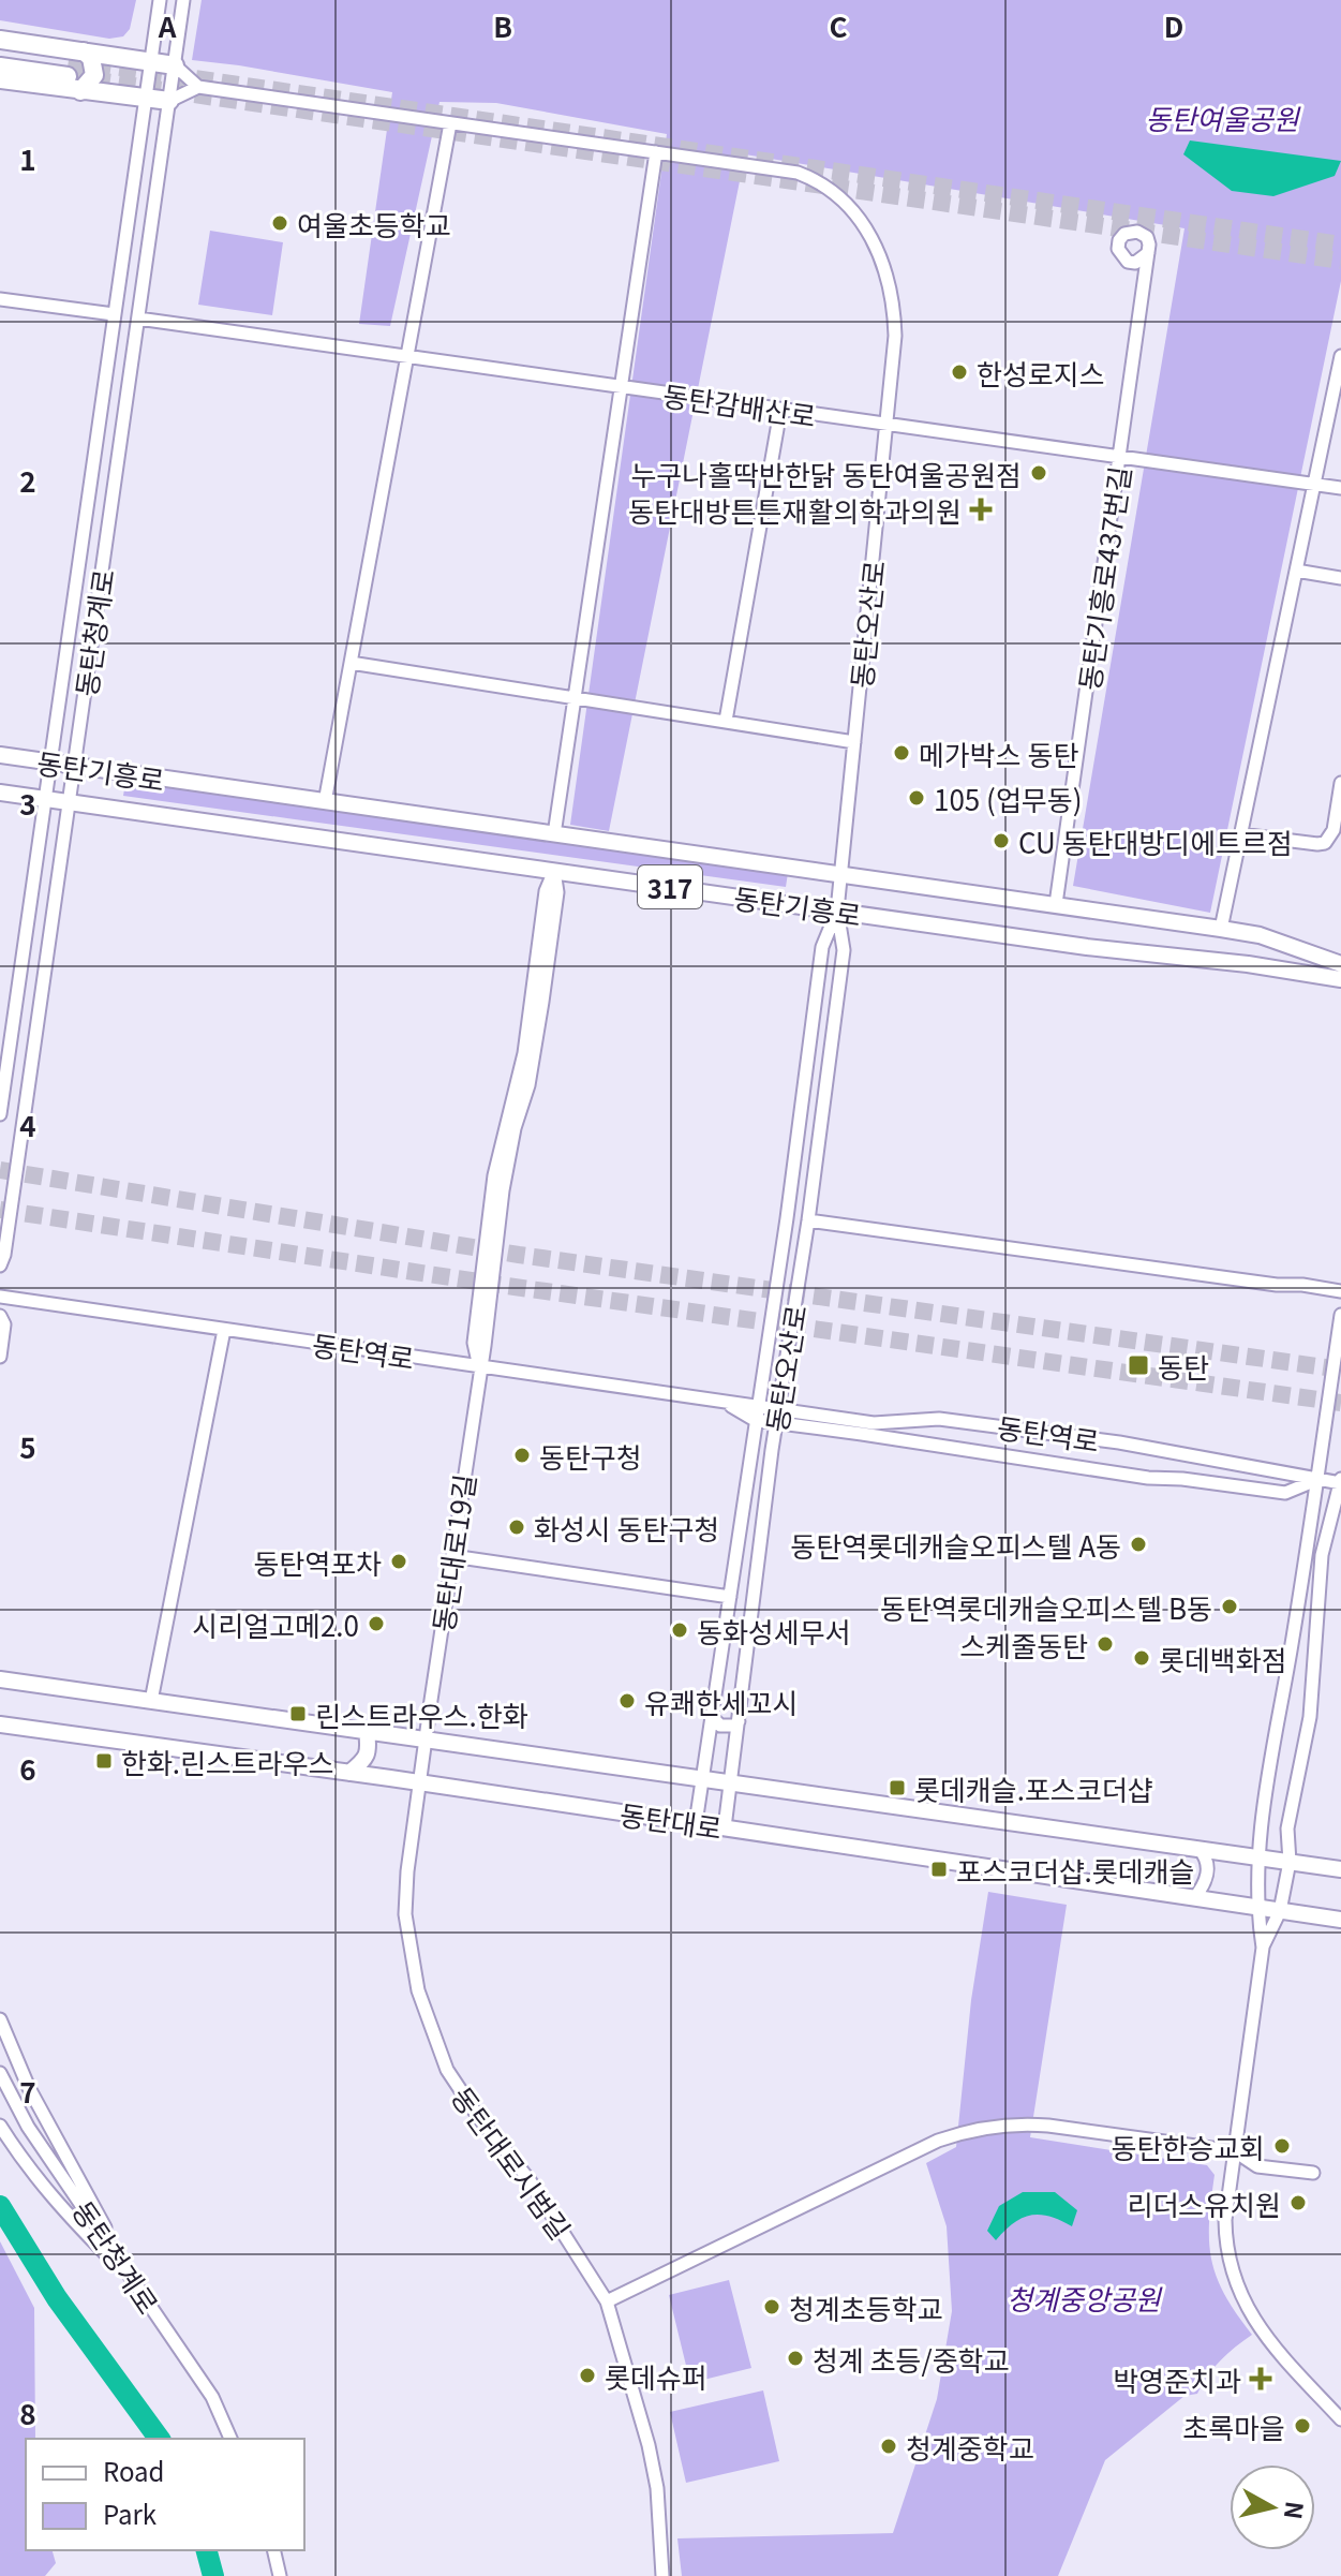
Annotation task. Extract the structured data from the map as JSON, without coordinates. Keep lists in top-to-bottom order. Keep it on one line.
{"streets":{"main road":["동탄기흥로","317","동탄대로"],"street":["동탄감배산로","동탄기흥로437번길","동탄오산로","동탄청계로","동탄역로","동탄대로19길","동탄대로시범길"]},"crossings":[["동탄감배산로","동탄기흥로437번길"],["동탄감배산로","동탄오산로"],["동탄감배산로","동탄청계로"],["동탄기흥로437번길","동탄기흥로"],["동탄오산로","동탄기흥로"],["동탄오산로","동탄역로"],["동탄오산로","동탄대로"],["동탄청계로","동탄기흥로"],["동탄기흥로","동탄대로19길"],["동탄역로","동탄대로19길"],["동탄역로","동탄대로"],["동탄대로19길","동탄대로"],["동탄대로19길","동탄대로시범길"],["동탄대로","동탄대로시범길"]],"parks":["동탄여울공원","청계중앙공원"],"places":{"other":["여울초등학교","한성로지스","누구나홀딱반한닭 동탄여울공원점","메가박스 동탄","105 (업무동)","CU 동탄대방디에트르점","동탄구청","화성시 동탄구청","동탄역롯데캐슬오피스텔 A동","동탄역포차","동탄역롯데캐슬오피스텔 B동","시리얼고메2.0","동화성세무서","스케줄동탄","롯데백화점","유쾌한세꼬시","동탄한승교회","리더스유치원","청계초등학교","청계 초등/중학교","롯데슈퍼","초록마을","청계중학교"],"health":["동탄대방튼튼재활의학과의원","박영준치과"],"transit":["동탄","린스트라우스.한화","한화.린스트라우스","롯데캐슬.포스코더샵","포스코더샵.롯데캐슬"]},"legend":["Road","Park"],"north":"right","grid":{"columns":["A","B","C","D"],"rows":["1","2","3","4","5","6","7","8"]}}
